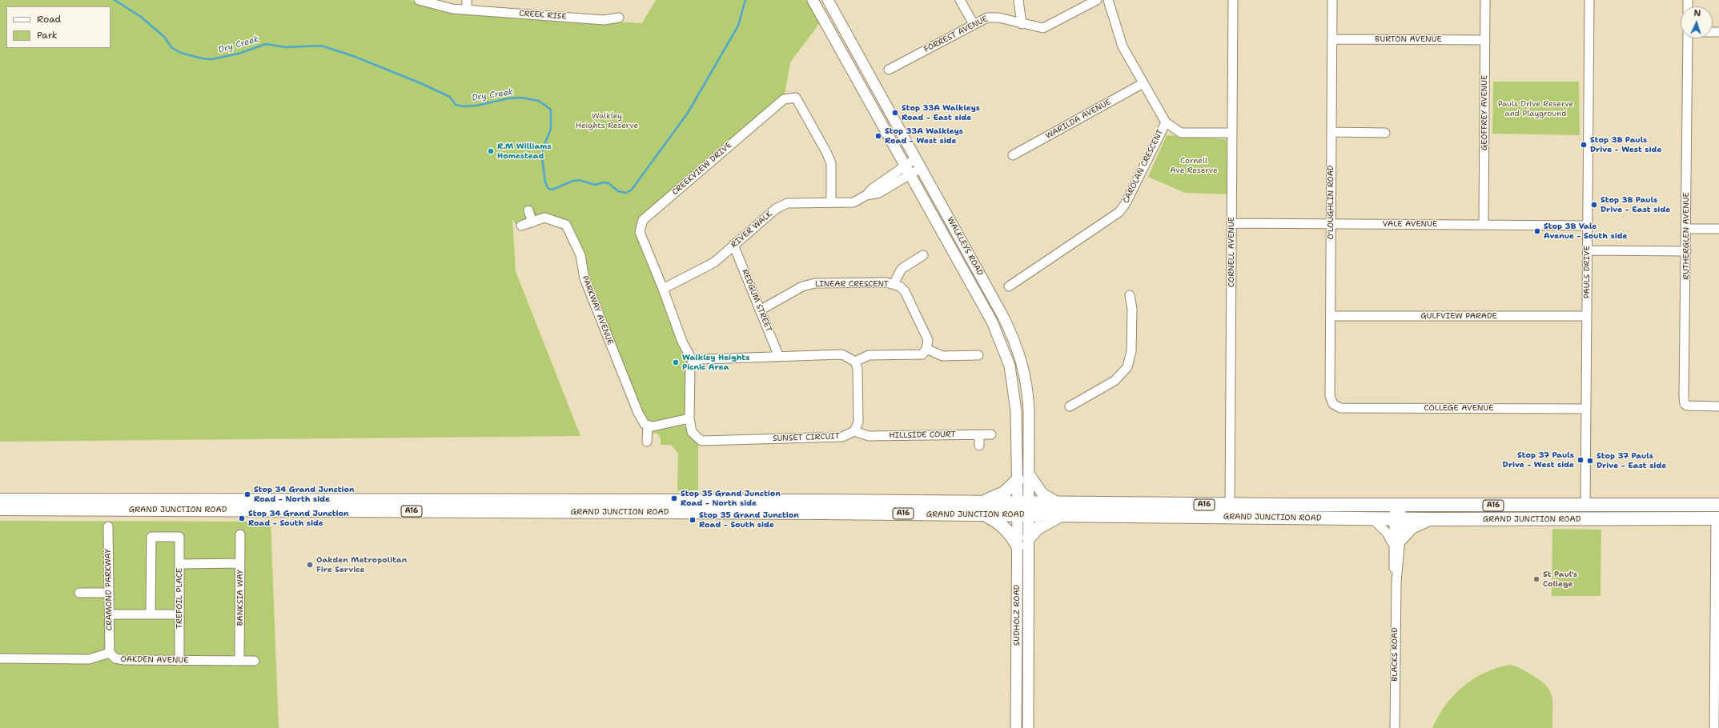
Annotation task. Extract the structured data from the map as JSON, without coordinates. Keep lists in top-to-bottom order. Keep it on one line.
{"streets":{"highway":["A16","GRAND JUNCTION ROAD"],"main road":["WALKLEYS ROAD","SUDHOLZ ROAD"],"street":["CREEK RISE","FORREST AVENUE","BURTON AVENUE","GEOFFREY AVENUE","WARILDA AVENUE","CAROLAN CRESCENT","CREEKVIEW DRIVE","O'LOUGHLIN ROAD","VALE AVENUE","RIVER WALK","RUTHERGLEN AVENUE","CORNELL AVENUE","PAULS DRIVE","LINEAR CRESCENT","REDGUM STREET","PARKWAY AVENUE","GULFVIEW PARADE","COLLEGE AVENUE","HILLSIDE COURT","SUNSET CIRCUIT","CRAMOND PARKWAY","BANKSIA WAY","TREFOIL PLACE","BLACKS ROAD","OAKDEN AVENUE"]},"crossings":[["BURTON AVENUE","GEOFFREY AVENUE"],["BURTON AVENUE","O'LOUGHLIN ROAD"],["GEOFFREY AVENUE","VALE AVENUE"],["WARILDA AVENUE","CAROLAN CRESCENT"],["CREEKVIEW DRIVE","RIVER WALK"],["CREEKVIEW DRIVE","SUNSET CIRCUIT"],["O'LOUGHLIN ROAD","VALE AVENUE"],["O'LOUGHLIN ROAD","GULFVIEW PARADE"],["O'LOUGHLIN ROAD","COLLEGE AVENUE"],["VALE AVENUE","CORNELL AVENUE"],["VALE AVENUE","PAULS DRIVE"],["RIVER WALK","WALKLEYS ROAD"],["RIVER WALK","REDGUM STREET"],["WALKLEYS ROAD","GRAND JUNCTION ROAD"],["WALKLEYS ROAD","SUDHOLZ ROAD"],["CORNELL AVENUE","GRAND JUNCTION ROAD"],["PAULS DRIVE","GULFVIEW PARADE"],["PAULS DRIVE","COLLEGE AVENUE"],["PAULS DRIVE","GRAND JUNCTION ROAD"],["LINEAR CRESCENT","REDGUM STREET"],["HILLSIDE COURT","SUNSET CIRCUIT"],["GRAND JUNCTION ROAD","SUDHOLZ ROAD"],["GRAND JUNCTION ROAD","BLACKS ROAD"],["CRAMOND PARKWAY","OAKDEN AVENUE"],["BANKSIA WAY","OAKDEN AVENUE"],["TREFOIL PLACE","OAKDEN AVENUE"]],"water":["Dry Creek"],"parks":["Pauls Drive Reserve and Playground","Walkley Heights Reserve","Cornell Ave Reserve"],"places":["Stop 33A Walkleys Road - East side","Stop 33A Walkleys Road - West side","Stop 38 Pauls Drive - West side","R.M Williams Homestead","Stop 38 Pauls Drive - East side","Stop 38 Vale Avenue - South side","Walkley Heights Picnic Area","Stop 37 Pauls Drive - West side","Stop 37 Pauls Drive - East side","Stop 34 Grand Junction Road - North side","Stop 35 Grand Junction Road - North side","Stop 34 Grand Junction Road - South side","Stop 35 Grand Junction Road - South side","Oakden Metropolitan Fire Service","St Paul's College"],"legend":["Road","Park"],"north":"top"}
